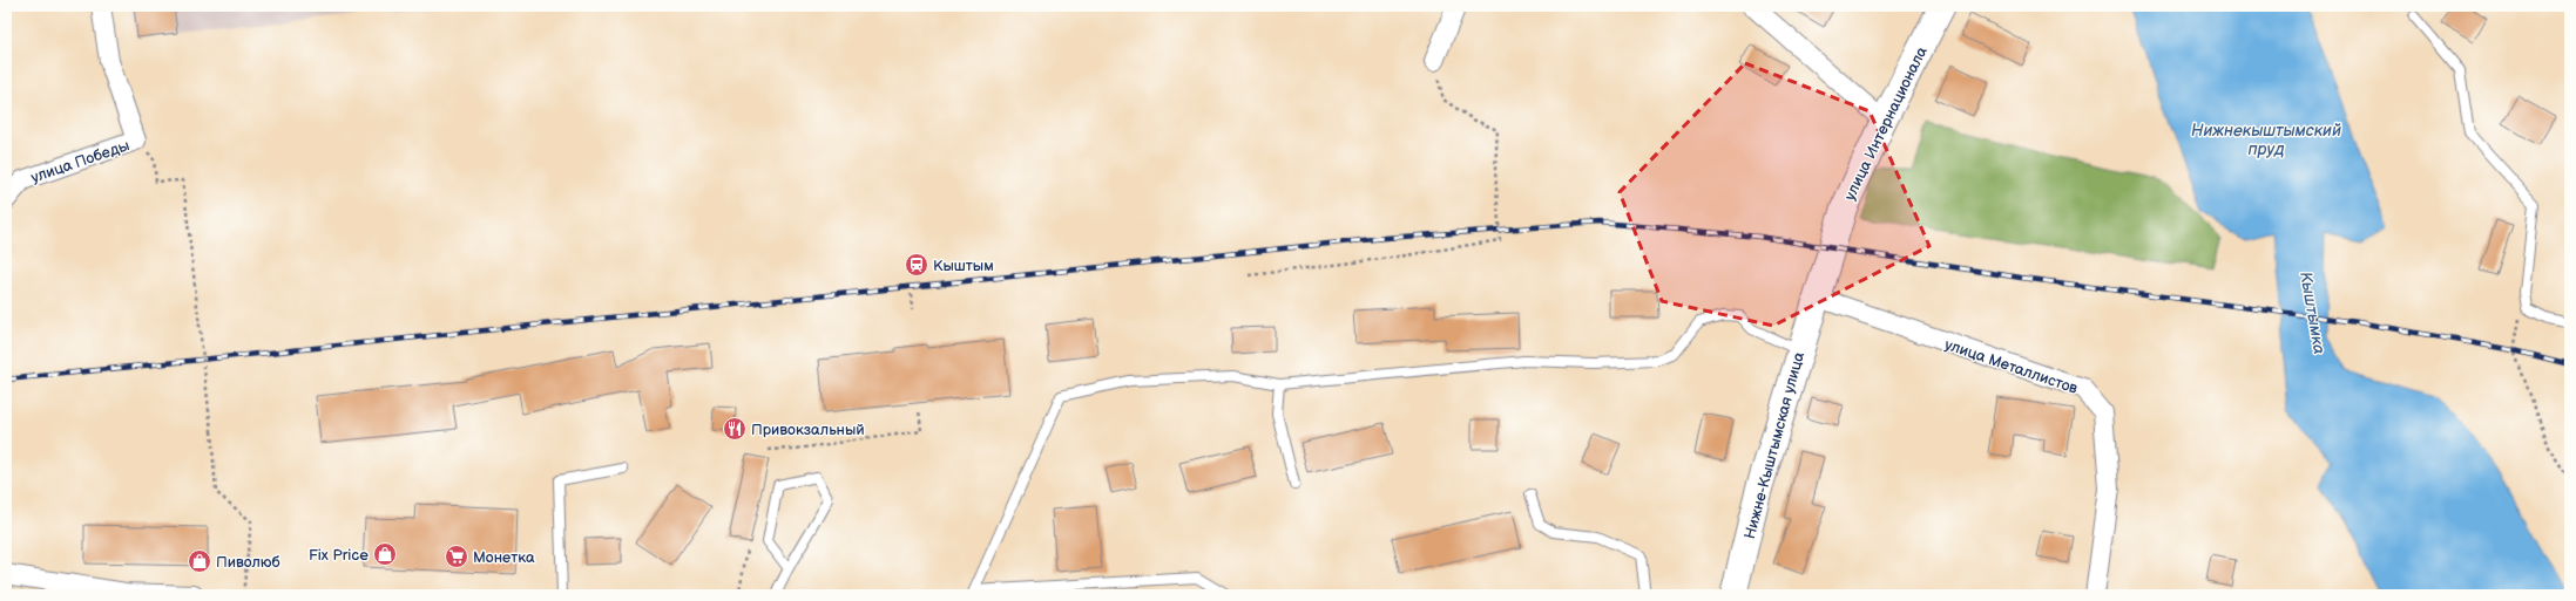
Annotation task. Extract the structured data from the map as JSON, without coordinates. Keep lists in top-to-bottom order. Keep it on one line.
{"streets":{"main road":["улица Интернационала","Нижне-Кыштымская улица"],"street":["улица Победы","улица Металлистов"]},"crossings":[["улица Интернационала","улица Металлистов"],["улица Интернационала","Нижне-Кыштымская улица"],["улица Металлистов","Нижне-Кыштымская улица"]],"water":["Нижнекыштымский пруд","Кыштымка"],"places":{"station":["Кыштым"],"restaurant":["Привокзальный"],"shop":["Fix Price","Пиволюб"],"supermarket":["Монетка"]}}
